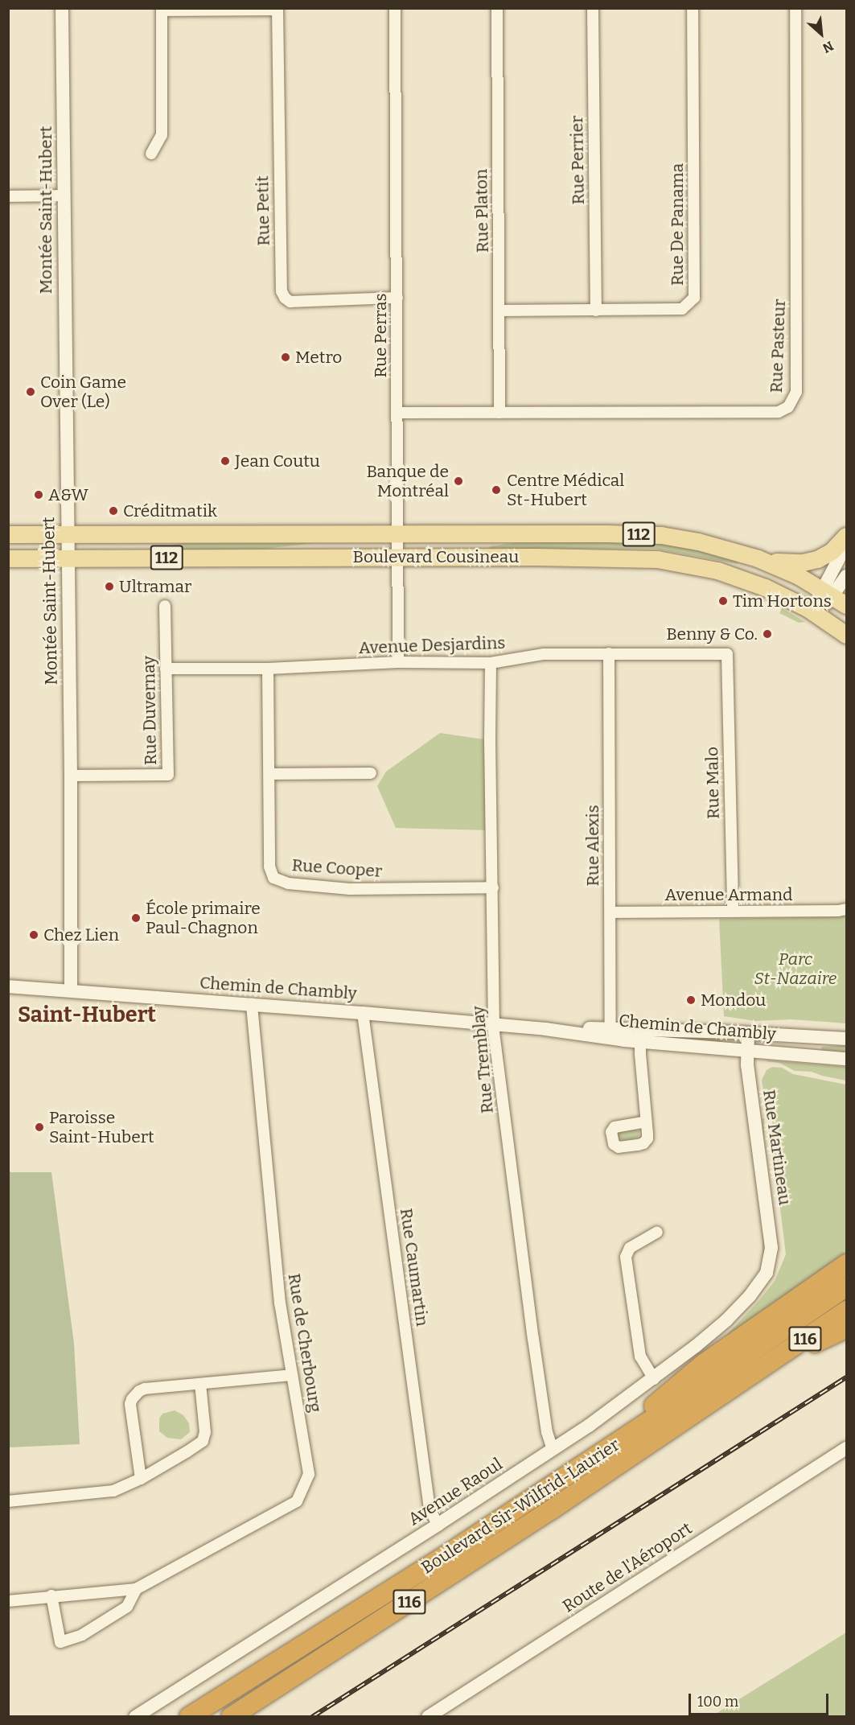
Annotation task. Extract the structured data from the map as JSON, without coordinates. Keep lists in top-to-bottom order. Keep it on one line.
{"streets":{"highway":["116","Boulevard Sir-Wilfrid-Laurier"],"main road":["112","Boulevard Cousineau"],"street":["Rue Perrier","Montée Saint-Hubert","Rue Petit","Rue Platon","Rue De Panama","Rue Perras","Rue Pasteur","Avenue Desjardins","Rue Duvernay","Rue Malo","Rue Alexis","Rue Cooper","Avenue Armand","Chemin de Chambly","Rue Tremblay","Rue Martineau","Rue Caumartin","Rue de Cherbourg","Avenue Raoul","Route de l'Aéroport"]},"crossings":[["Rue Perrier","Rue De Panama"],["Montée Saint-Hubert","Boulevard Cousineau"],["Montée Saint-Hubert","Rue Duvernay"],["Montée Saint-Hubert","Chemin de Chambly"],["Rue Petit","Rue Perras"],["Rue Platon","Rue De Panama"],["Rue Platon","Rue Pasteur"],["Rue Perras","Rue Pasteur"],["Rue Perras","Boulevard Cousineau"],["Rue Perras","Avenue Desjardins"],["Avenue Desjardins","Rue Duvernay"],["Avenue Desjardins","Rue Malo"],["Avenue Desjardins","Rue Alexis"],["Avenue Desjardins","Rue Cooper"],["Avenue Desjardins","Rue Tremblay"],["Rue Malo","Avenue Armand"],["Rue Alexis","Avenue Armand"],["Rue Alexis","Chemin de Chambly"],["Rue Cooper","Rue Tremblay"],["Chemin de Chambly","Rue Tremblay"],["Chemin de Chambly","Rue Martineau"],["Chemin de Chambly","Rue Caumartin"],["Chemin de Chambly","Rue de Cherbourg"],["Rue Tremblay","Avenue Raoul"],["Rue Martineau","Avenue Raoul"],["Rue Caumartin","Avenue Raoul"]],"districts":["Saint-Hubert"],"parks":["Parc St-Nazaire"],"places":["Metro","Coin Game Over (Le)","Jean Coutu","Banque de Montréal","Centre Médical St-Hubert","A&W","Créditmatik","Ultramar","Tim Hortons","Benny & Co.","École primaire Paul-Chagnon","Chez Lien","Mondou","Paroisse Saint-Hubert"],"scale_bar":"100 m","north":"bottom right"}
